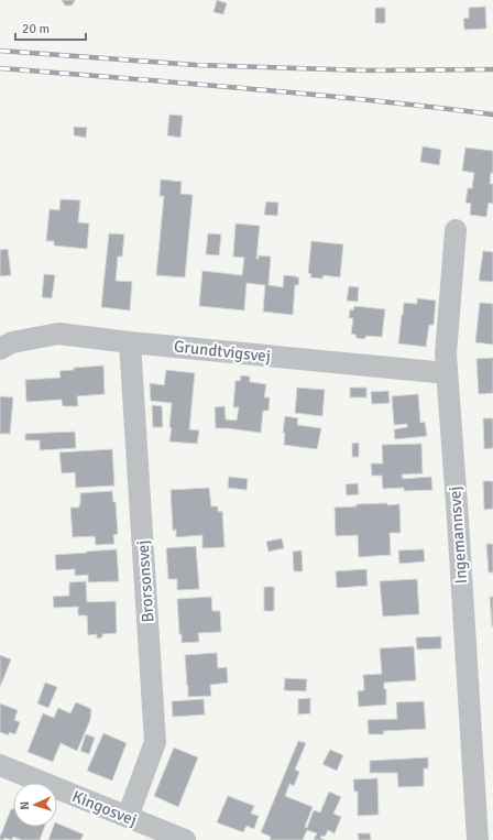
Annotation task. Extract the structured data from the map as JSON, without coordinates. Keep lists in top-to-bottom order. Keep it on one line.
{"streets":{"street":["Grundtvigsvej","Ingemannsvej","Brorsonsvej","Kingosvej"]},"crossings":[["Grundtvigsvej","Ingemannsvej"],["Grundtvigsvej","Brorsonsvej"],["Brorsonsvej","Kingosvej"]],"scale_bar":"20 m","north":"left"}
